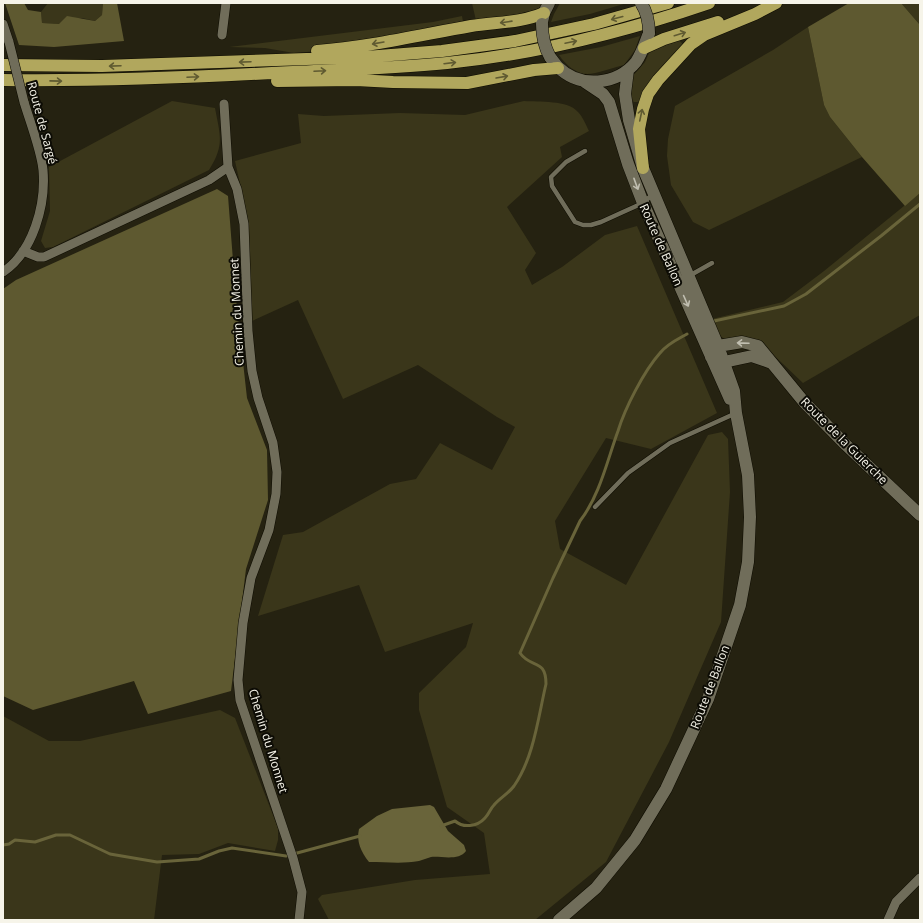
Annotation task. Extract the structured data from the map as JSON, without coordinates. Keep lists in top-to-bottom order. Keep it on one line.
{"streets":{"main road":["Route de Ballon","Route de la Guierche"],"street":["Route de Sargé","Chemin du Monnet"]},"crossings":[["Route de Ballon","Route de la Guierche"]]}
